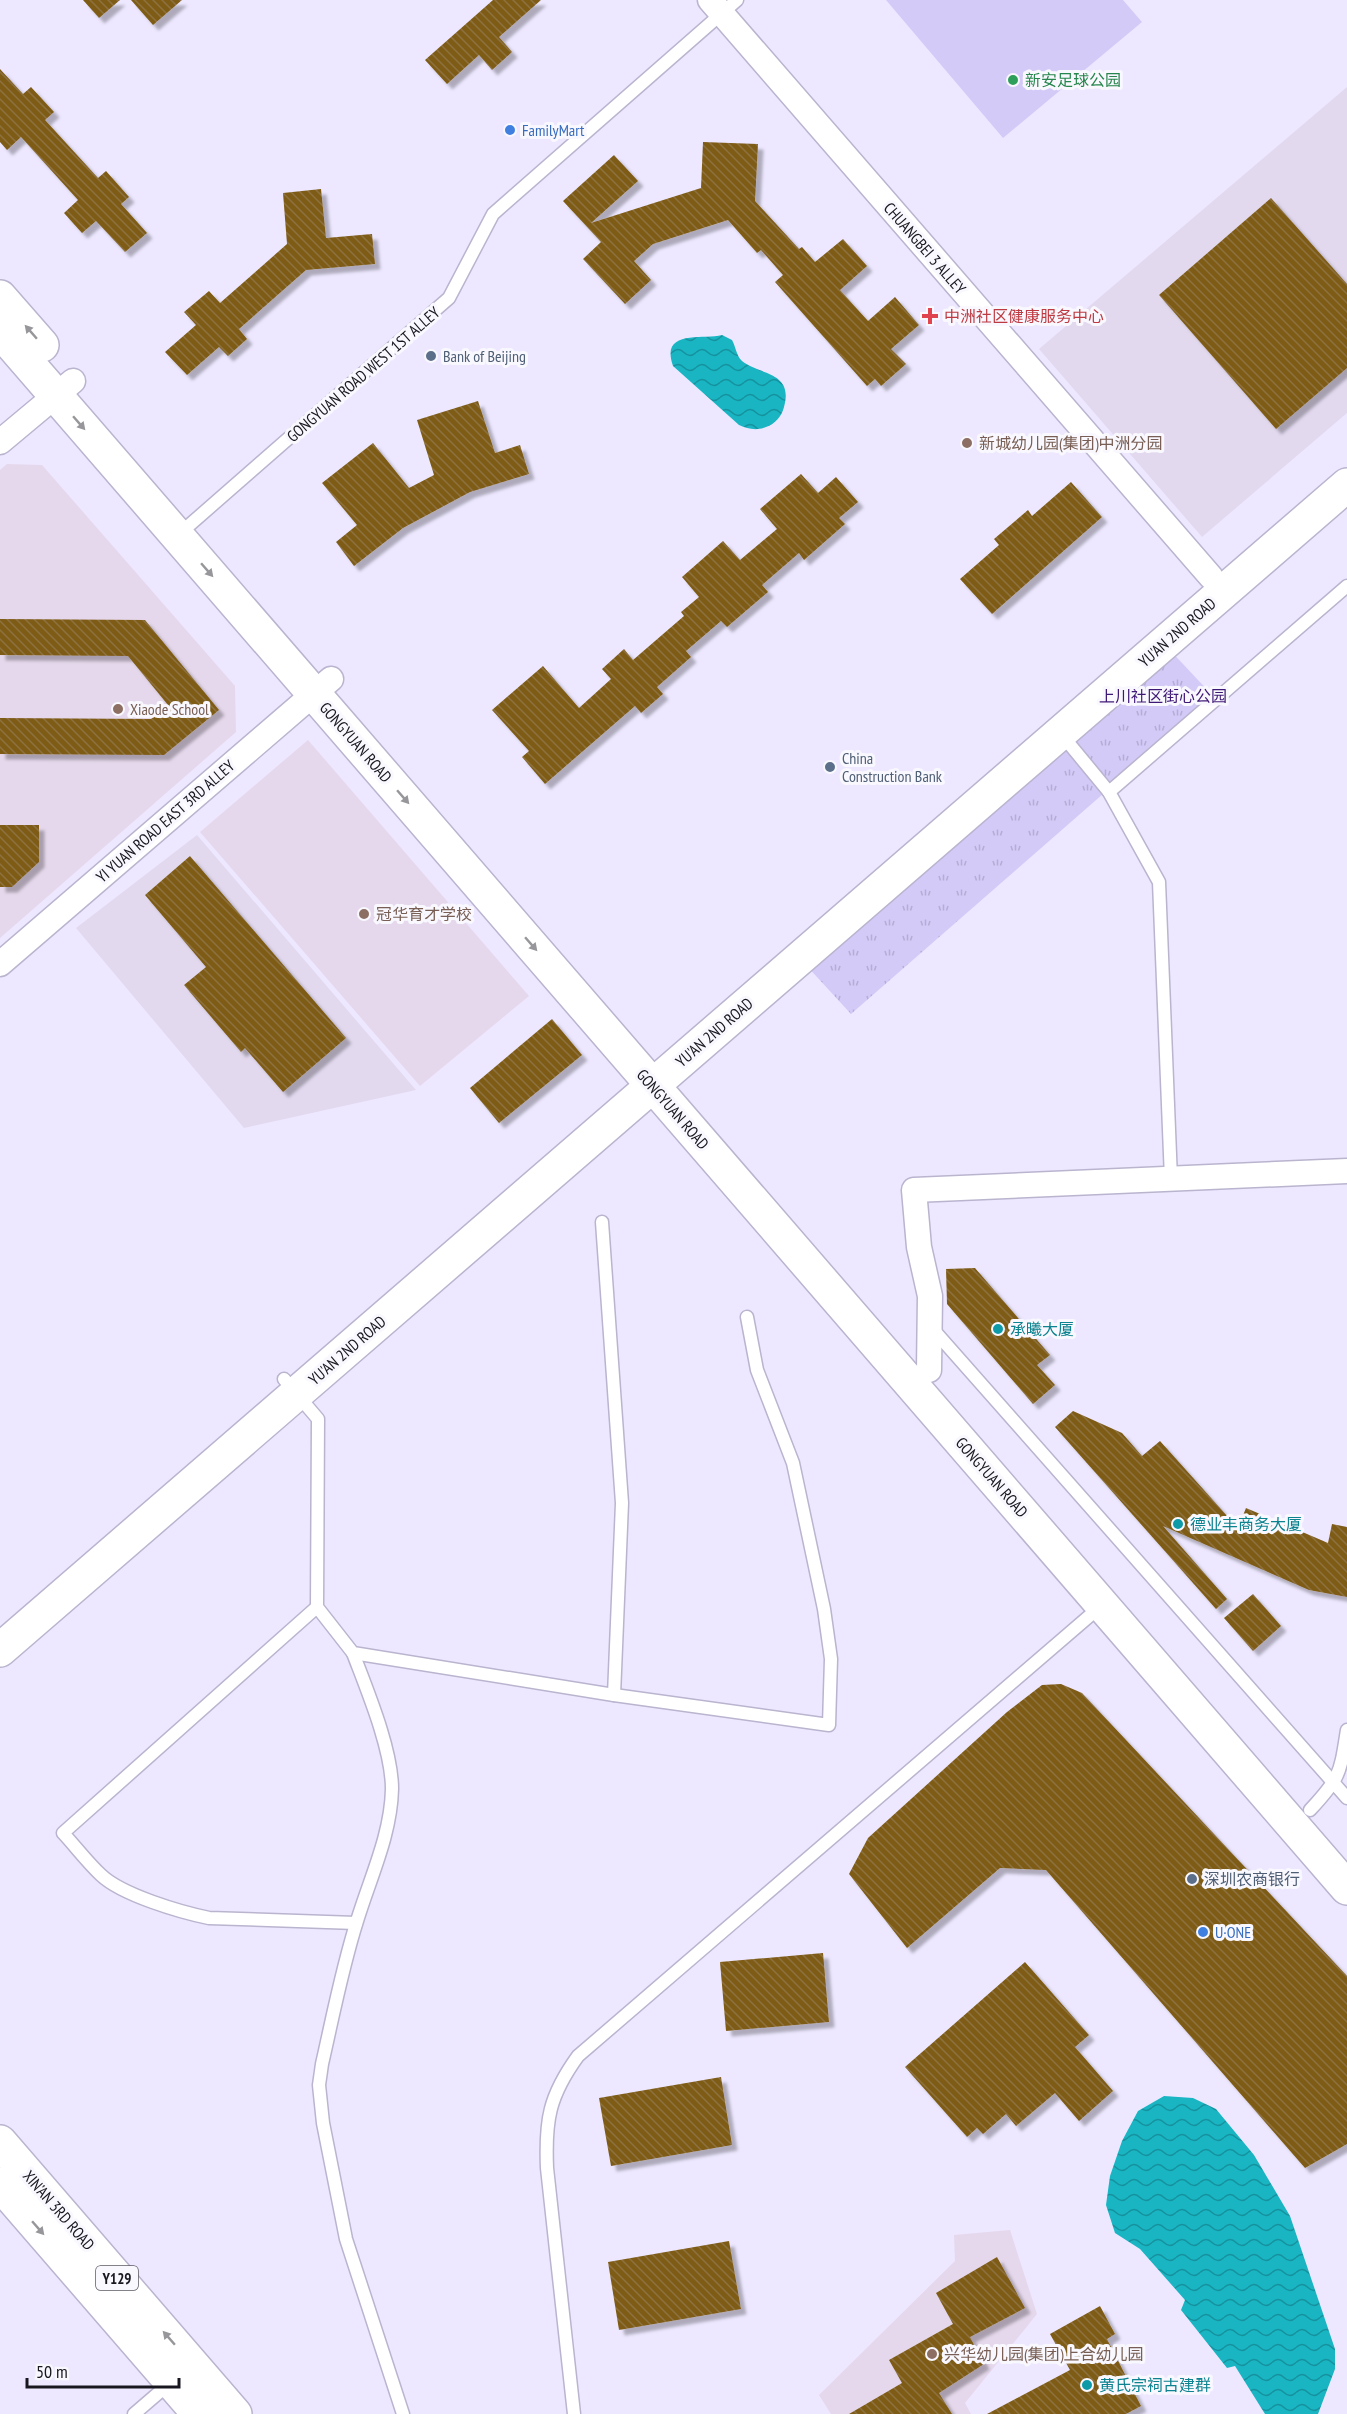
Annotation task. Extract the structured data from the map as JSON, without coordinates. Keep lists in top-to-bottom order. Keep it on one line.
{"streets":{"main road":["YU'AN 2ND ROAD","GONGYUAN ROAD","XIN’AN 3RD ROAD","Y129"],"street":["CHUANGBEI 3 ALLEY","YI YUAN ROAD EAST 3RD ALLEY"],"lane":["GONGYUAN ROAD WEST 1ST ALLEY"]},"crossings":[["CHUANGBEI 3 ALLEY","GONGYUAN ROAD WEST 1ST ALLEY"],["CHUANGBEI 3 ALLEY","YU'AN 2ND ROAD"],["GONGYUAN ROAD WEST 1ST ALLEY","GONGYUAN ROAD"],["YU'AN 2ND ROAD","GONGYUAN ROAD"],["GONGYUAN ROAD","YI YUAN ROAD EAST 3RD ALLEY"]],"parks":["上川社区街心公园"],"places":{"other":["新安足球公园","FamilyMart","Bank of Beijing","新城幼儿园(集团)中洲分园","Xiaode School","China Construction Bank","冠华育才学校","承曦大厦","德业丰商务大厦","深圳农商银行","U·ONE","兴华幼儿园(集团)上合幼儿园","黄氏宗祠古建群"],"health":["中洲社区健康服务中心"]},"scale_bar":"50 m"}
